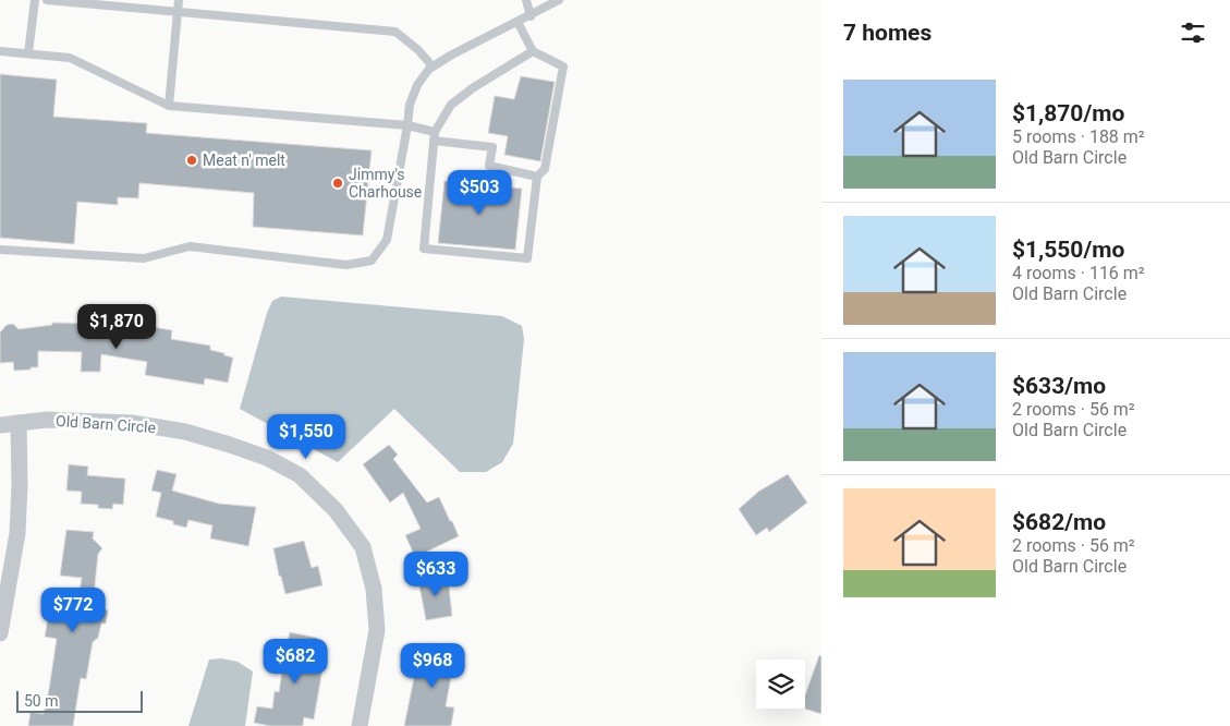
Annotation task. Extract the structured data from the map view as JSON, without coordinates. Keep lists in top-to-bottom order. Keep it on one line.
{"streets":{"street":["Old Barn Circle"]},"places":["Meat n' melt","Jimmy's Charhouse"],"scale_bar":"50 m","page":{"heading":"7 homes","list":[{"name":"$1,870/mo","note":"5 rooms · 188 m² · Old Barn Circle"},{"name":"$1,550/mo","note":"4 rooms · 116 m² · Old Barn Circle"},{"name":"$633/mo","note":"2 rooms · 56 m² · Old Barn Circle"},{"name":"$682/mo","note":"2 rooms · 56 m² · Old Barn Circle"}],"price":["$503","$1,870","$1,550","$633","$772","$682","$968"],"scale":"50 m"}}
